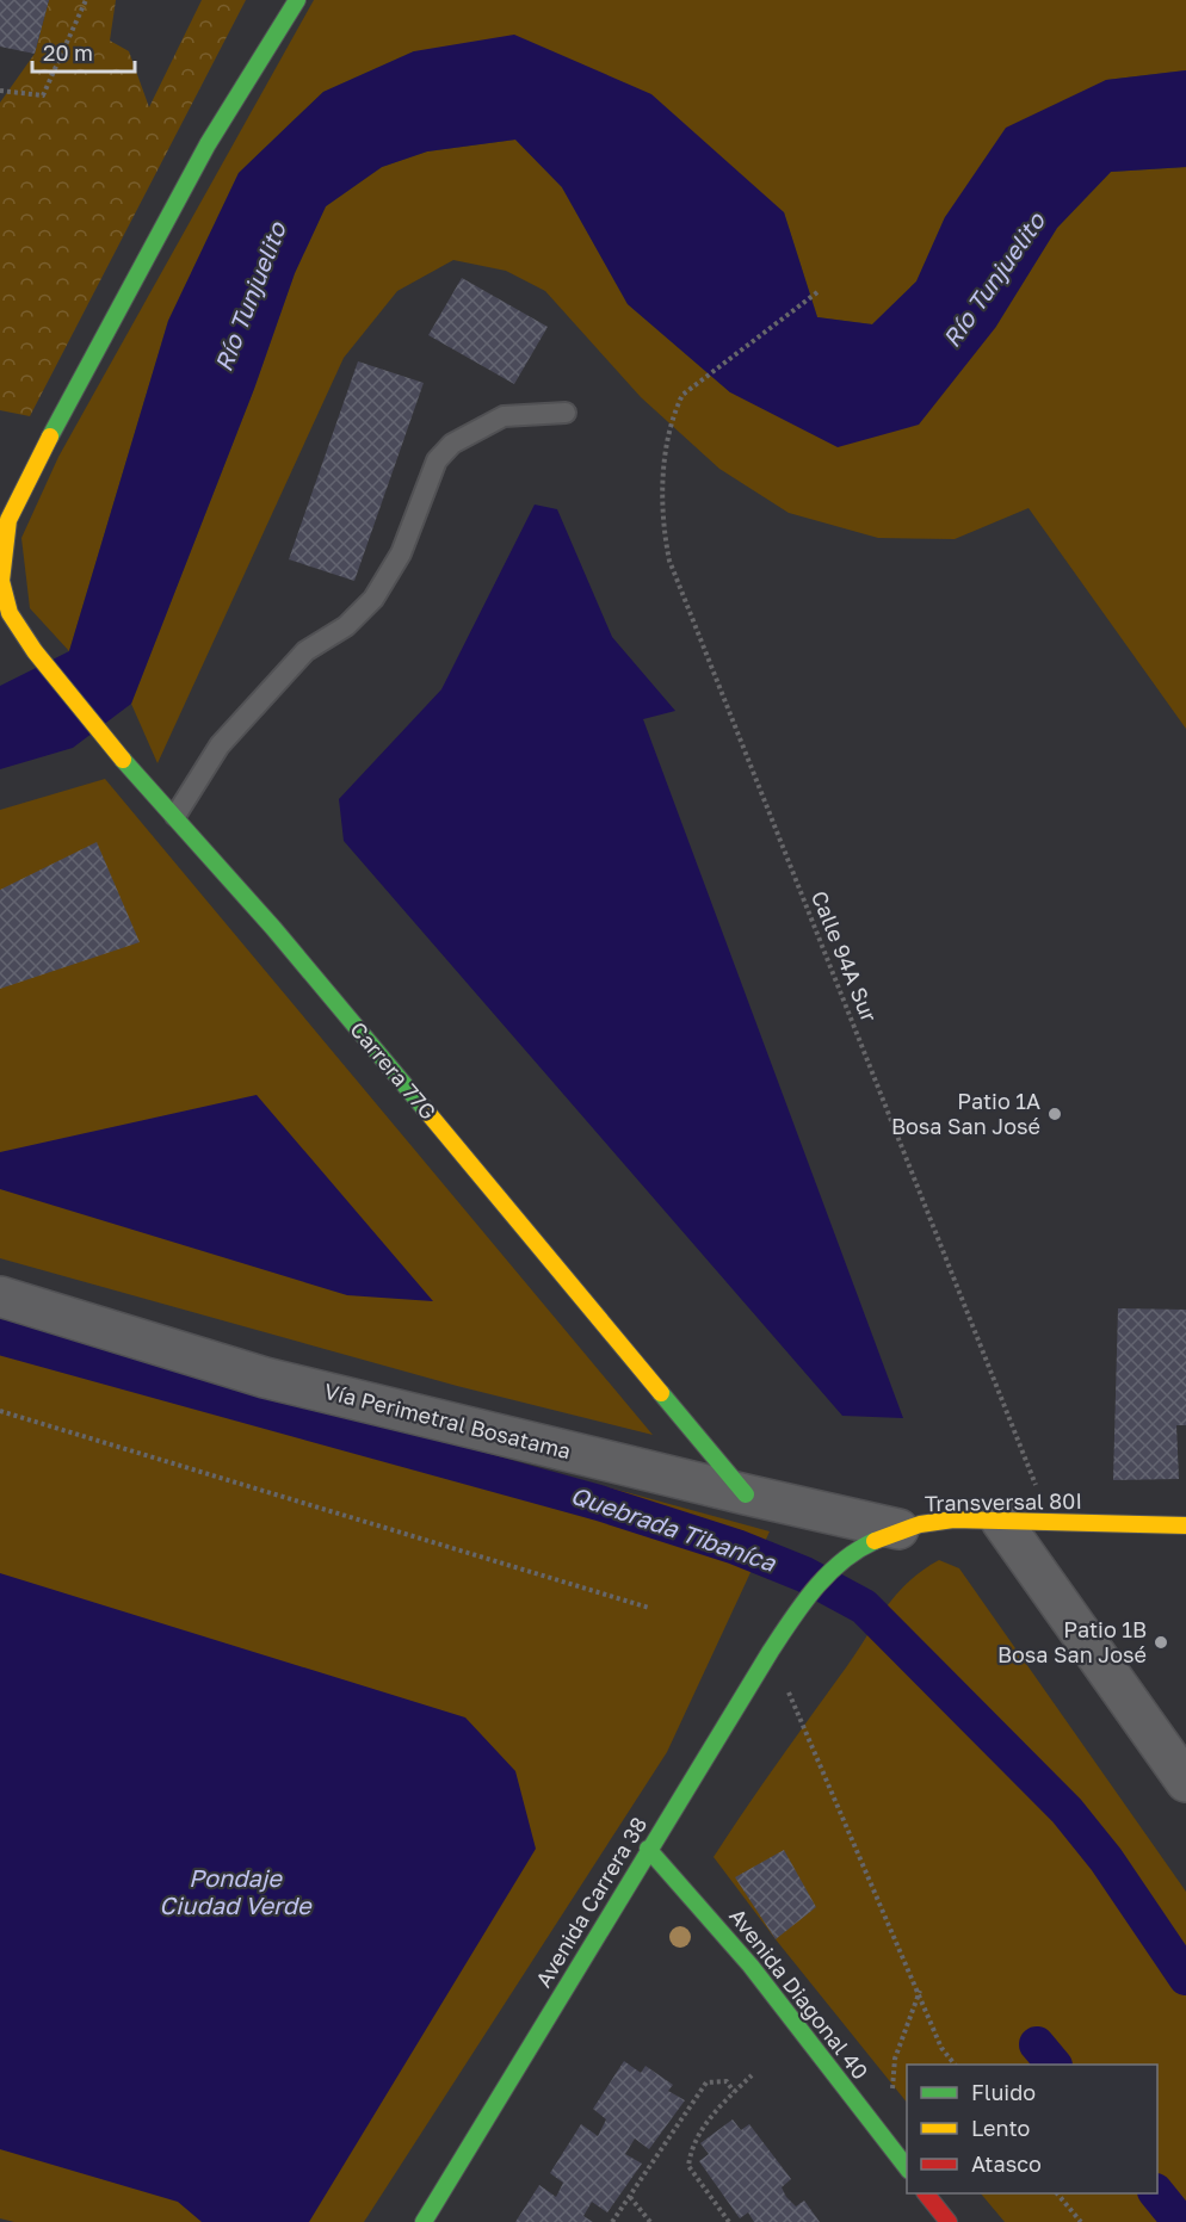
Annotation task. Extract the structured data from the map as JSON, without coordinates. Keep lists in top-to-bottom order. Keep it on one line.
{"streets":{"street":["Carrera 77G","Vía Perimetral Bosatama","Transversal 80I","Avenida Carrera 38","Avenida Diagonal 40"],"path":["Calle 94A Sur"]},"crossings":[["Calle 94A Sur","Transversal 80I"],["Carrera 77G","Vía Perimetral Bosatama"],["Vía Perimetral Bosatama","Transversal 80I"],["Transversal 80I","Avenida Carrera 38"],["Avenida Carrera 38","Avenida Diagonal 40"]],"water":["Río Tunjuelito","Quebrada Tibaníca","Pondaje Ciudad Verde"],"places":["Patio 1A Bosa San José","Patio 1B Bosa San José"],"legend":["Fluido","Lento","Atasco"],"scale_bar":"20 m"}
